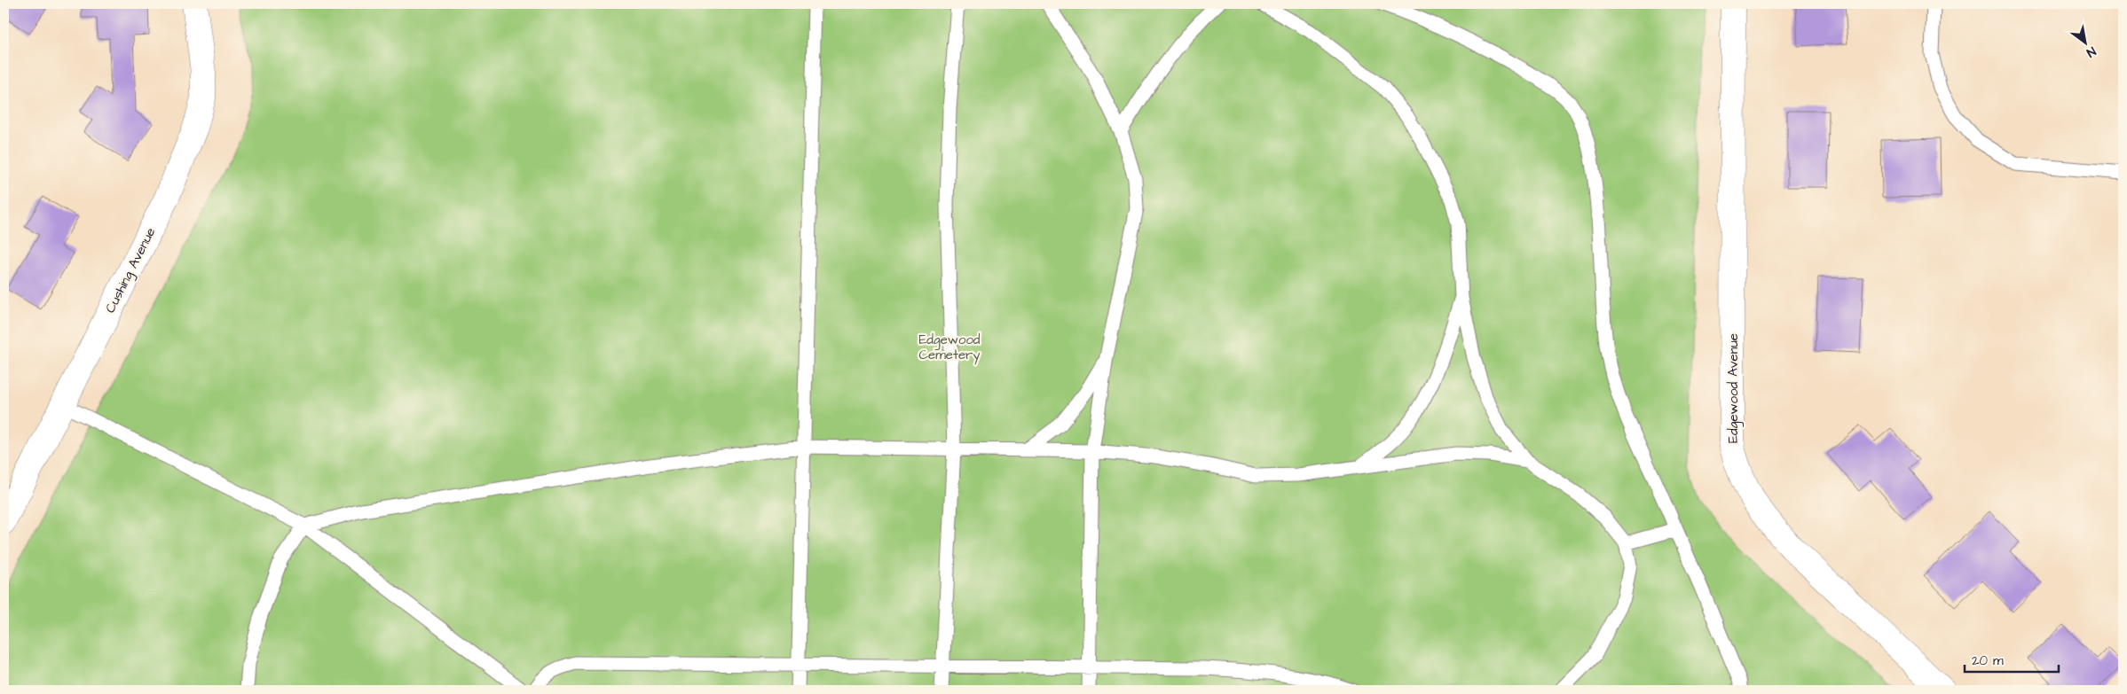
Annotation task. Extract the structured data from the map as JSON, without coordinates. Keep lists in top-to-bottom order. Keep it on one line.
{"streets":{"street":["Cushing Avenue","Edgewood Avenue"]},"parks":["Edgewood Cemetery"],"scale_bar":"20 m","north":"bottom right"}
